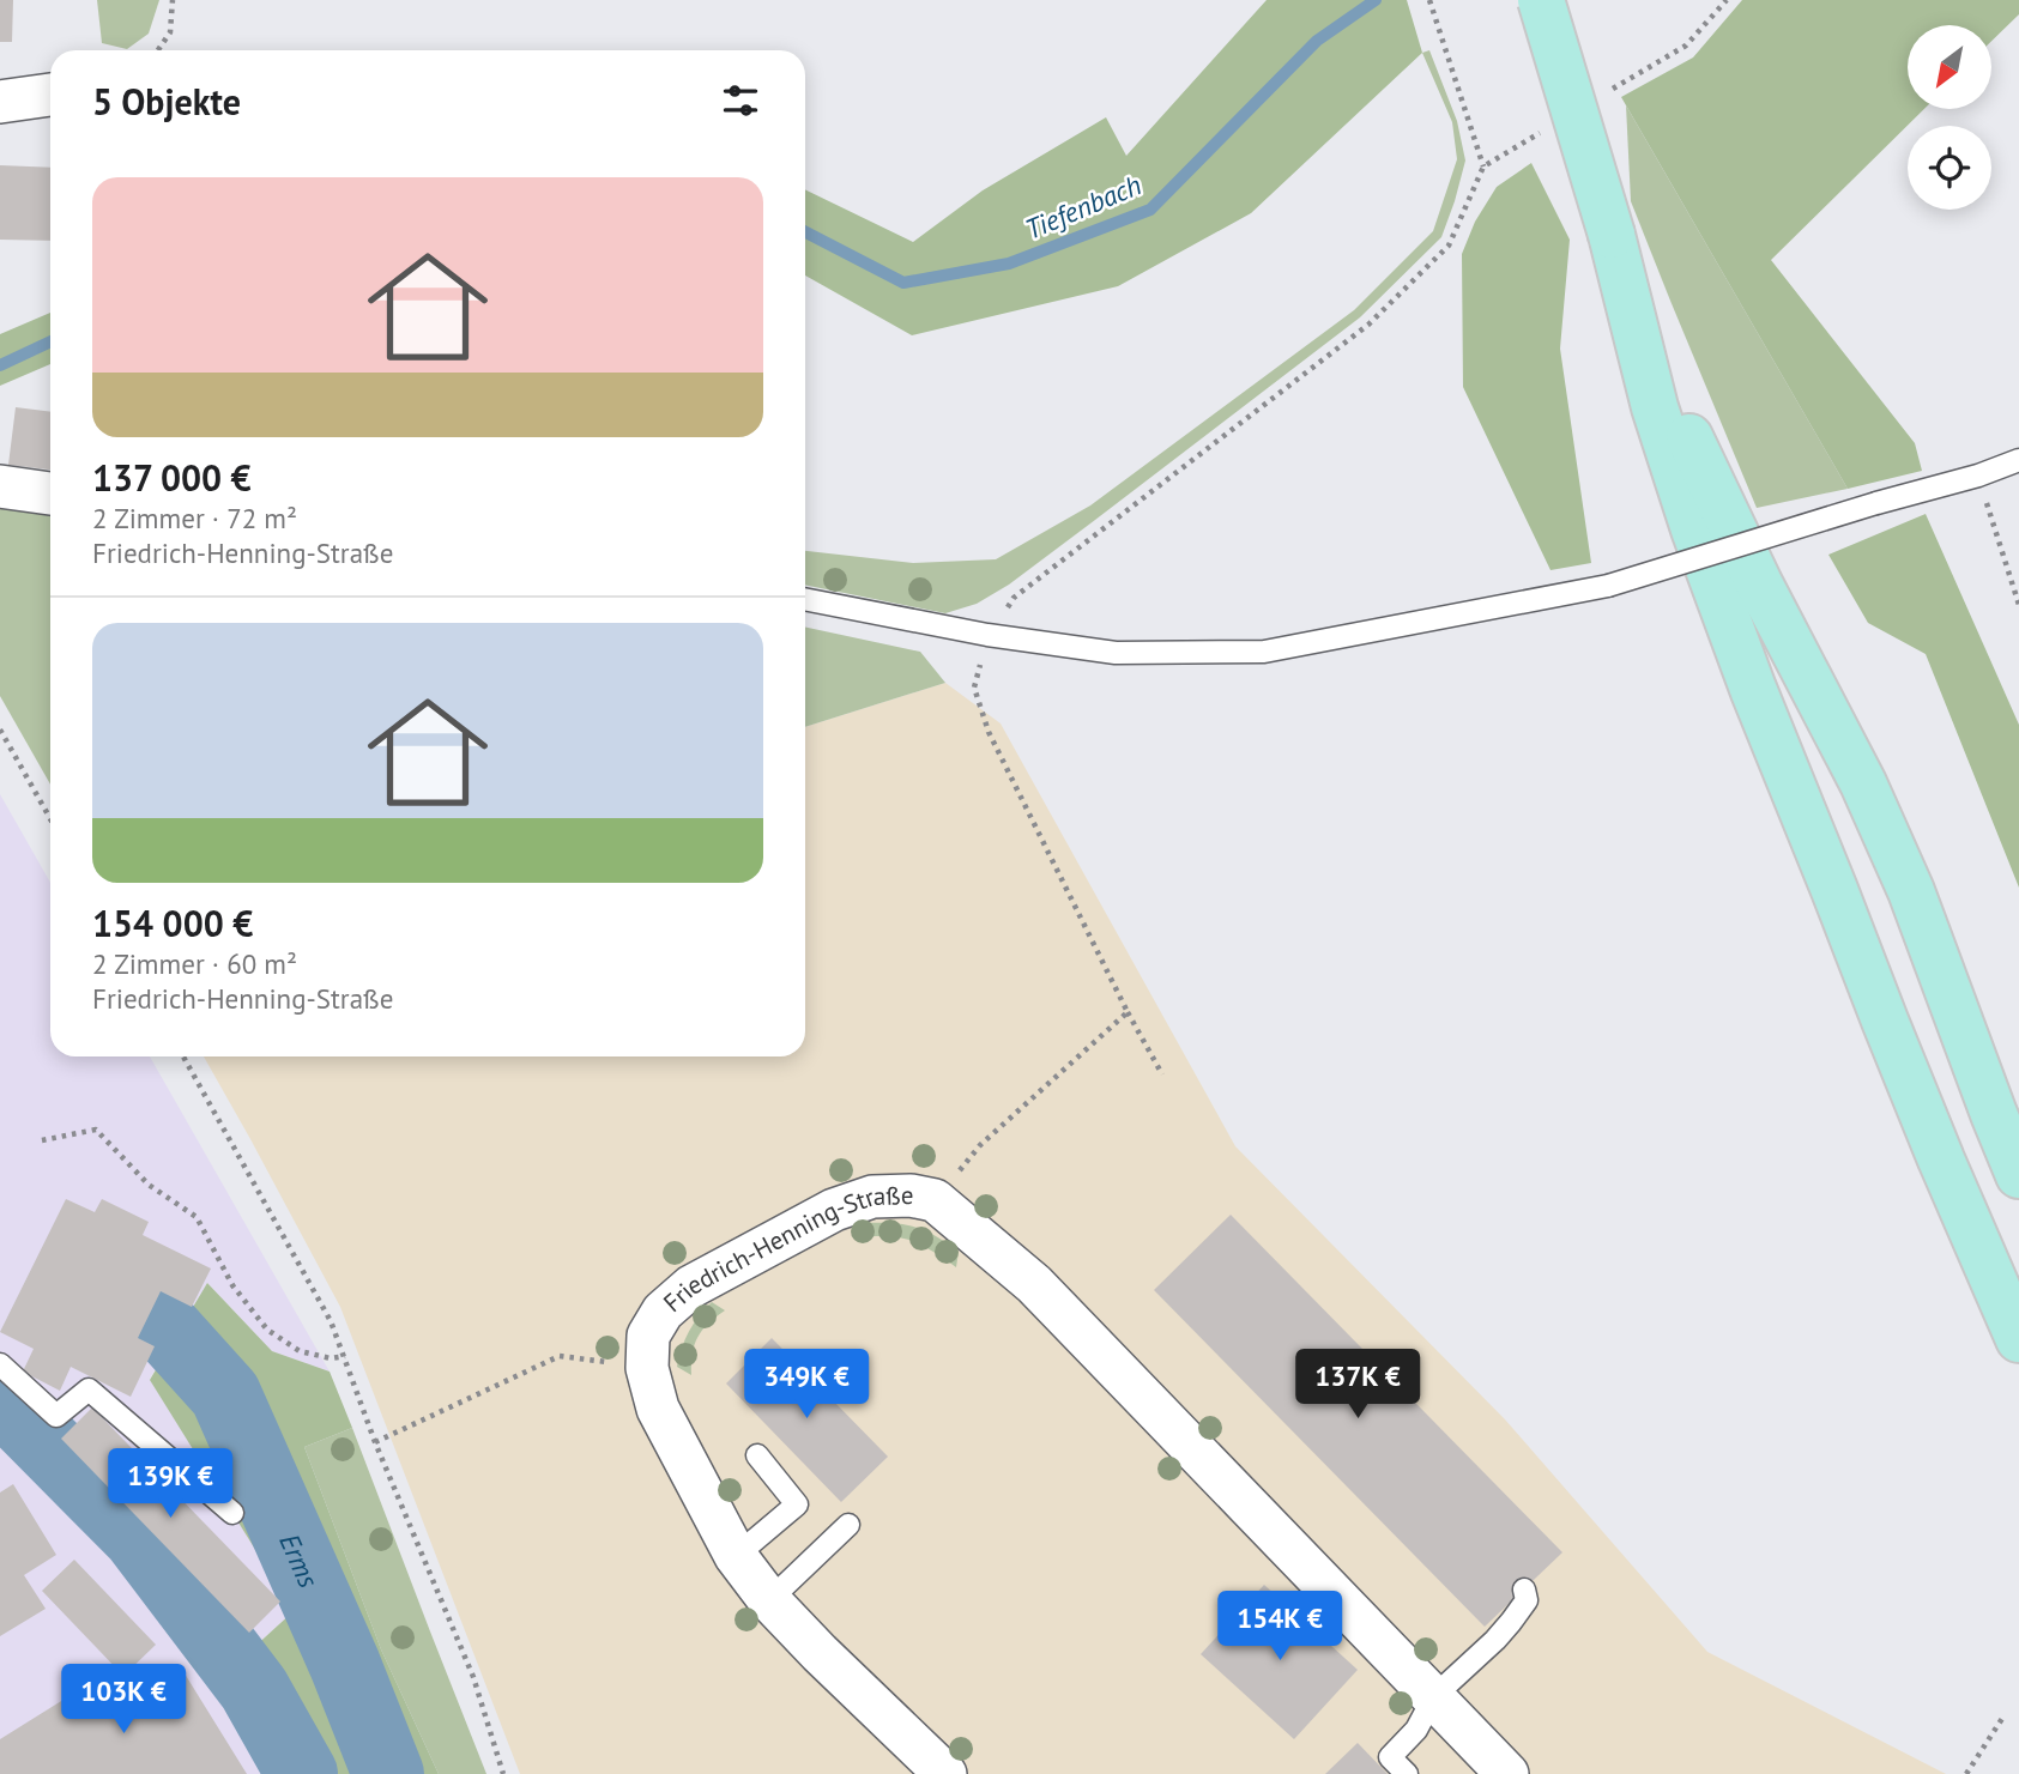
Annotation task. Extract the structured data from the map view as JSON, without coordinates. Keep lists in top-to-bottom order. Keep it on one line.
{"streets":{"street":["Friedrich-Henning-Straße"]},"water":["Tiefenbach","Erms"],"north":"bottom left","page":{"heading":"5 Objekte","list":[{"name":"137 000 €","note":"2 Zimmer · 72 m² · Friedrich-Henning-Straße"},{"name":"154 000 €","note":"2 Zimmer · 60 m² · Friedrich-Henning-Straße"}],"price":["349K €","137K €","139K €","154K €","103K €"]}}
